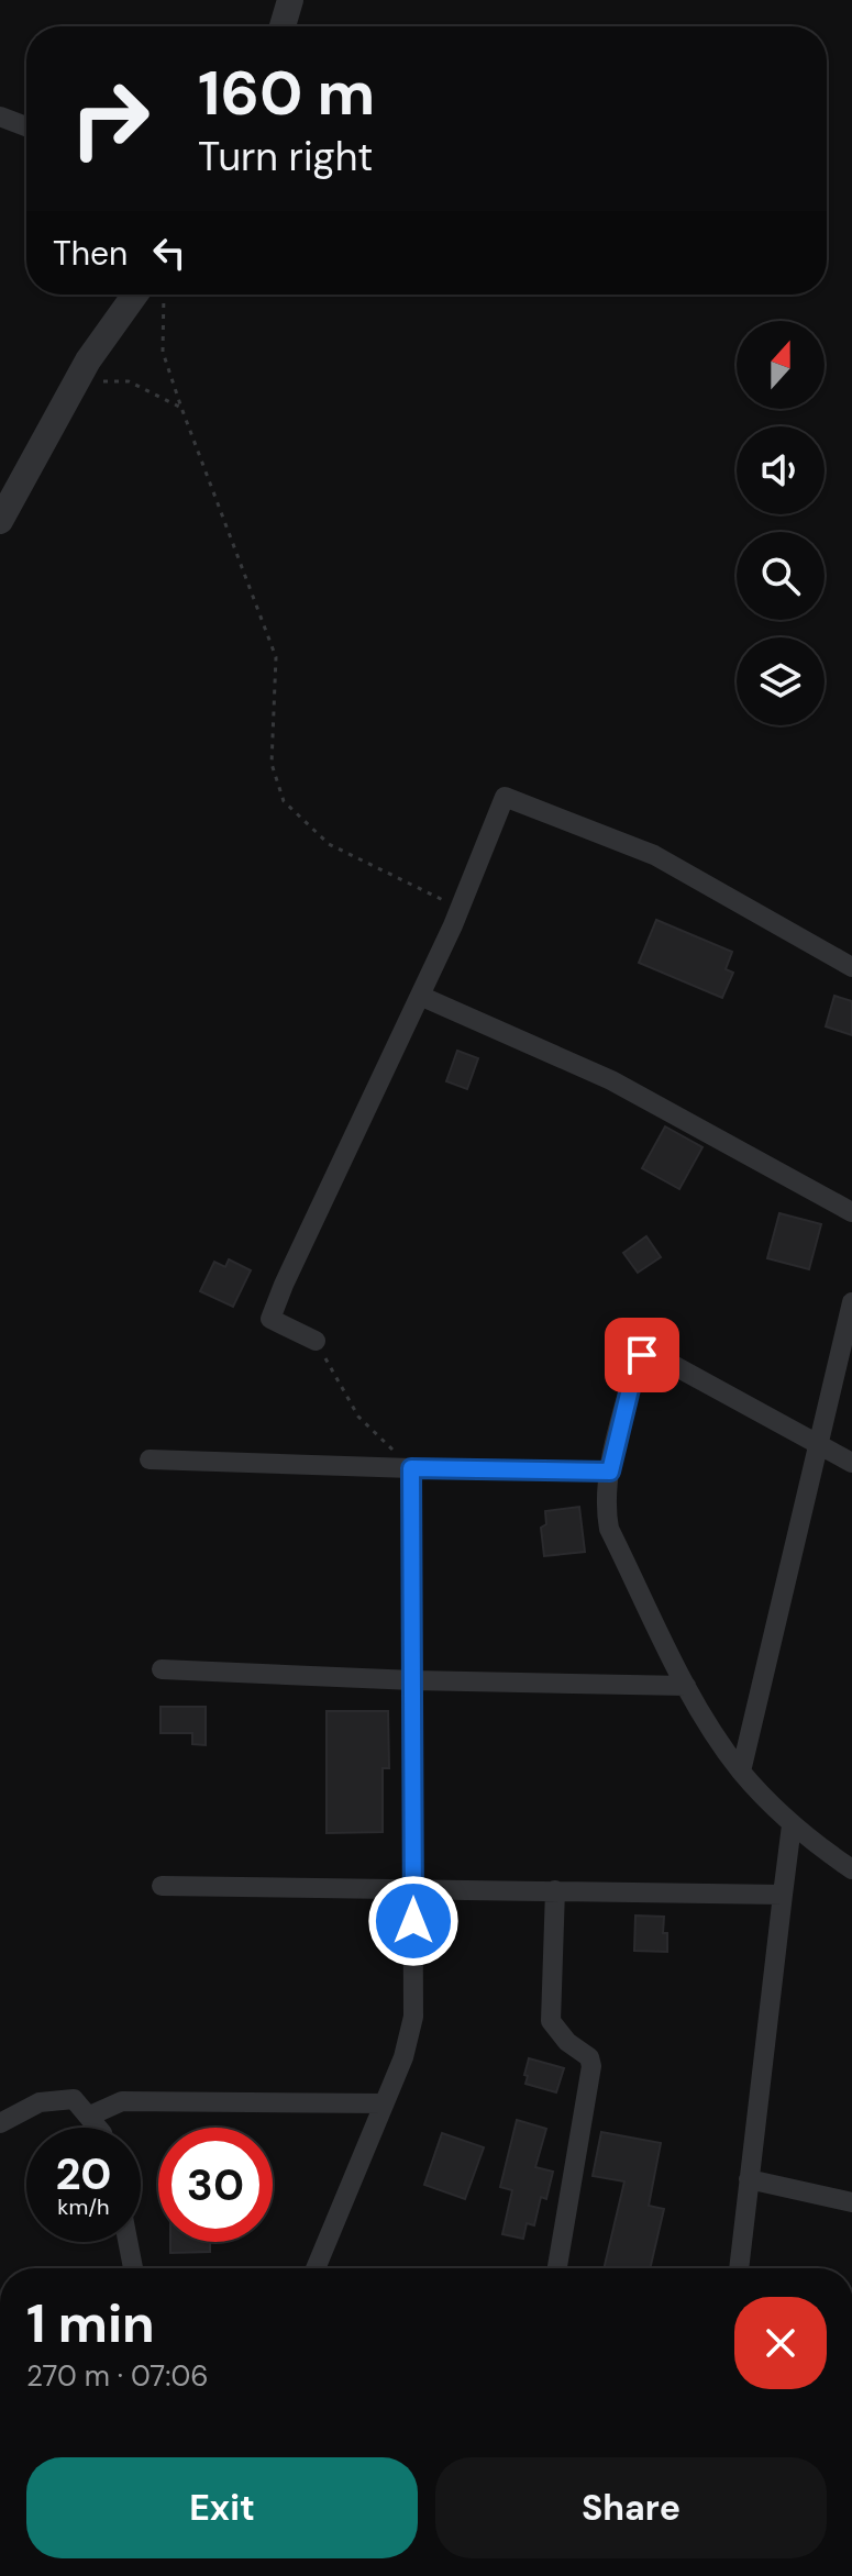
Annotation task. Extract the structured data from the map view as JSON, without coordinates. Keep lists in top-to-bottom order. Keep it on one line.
{"north":"top","page":{"turn":["160 m","Turn right"],"then":"Then","speed":"20 km/h","limit":"30","heading":["1 min","270 m · 07:06"],"buttons":["Exit","Share"]}}
